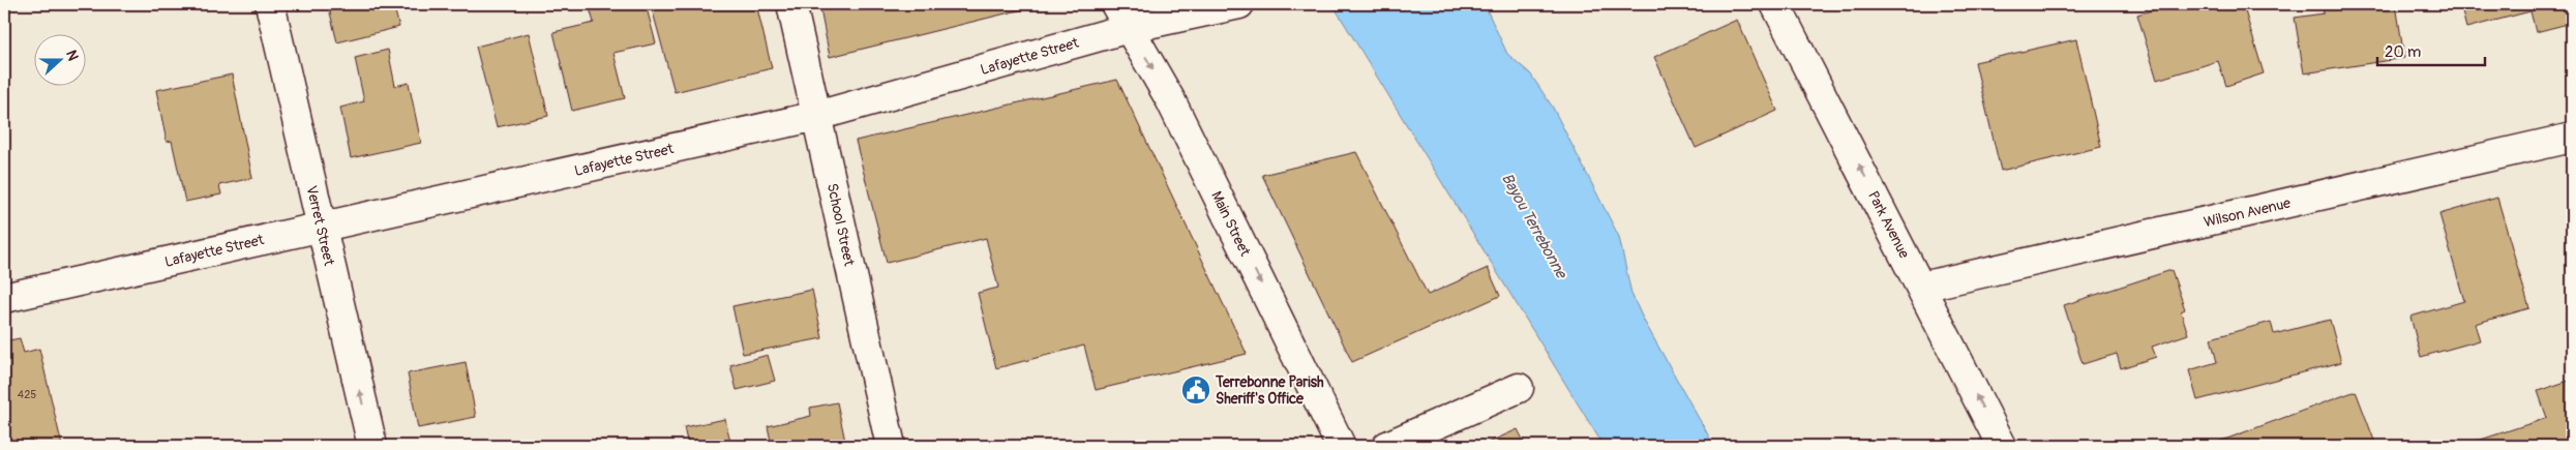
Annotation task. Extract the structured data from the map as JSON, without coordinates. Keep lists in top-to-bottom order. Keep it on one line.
{"streets":{"street":["Lafayette Street","Wilson Avenue","Main Street","School Street","Park Avenue","Verret Street"]},"crossings":[["Lafayette Street","Main Street"],["Lafayette Street","School Street"],["Lafayette Street","Verret Street"],["Wilson Avenue","Park Avenue"]],"one_way":["Main Street","Park Avenue","Verret Street"],"water":["Bayou Terrebonne"],"places":{"public building":["Terrebonne Parish Sheriff's Office"]},"house_numbers":["425"],"scale_bar":"20 m","north":"right"}
